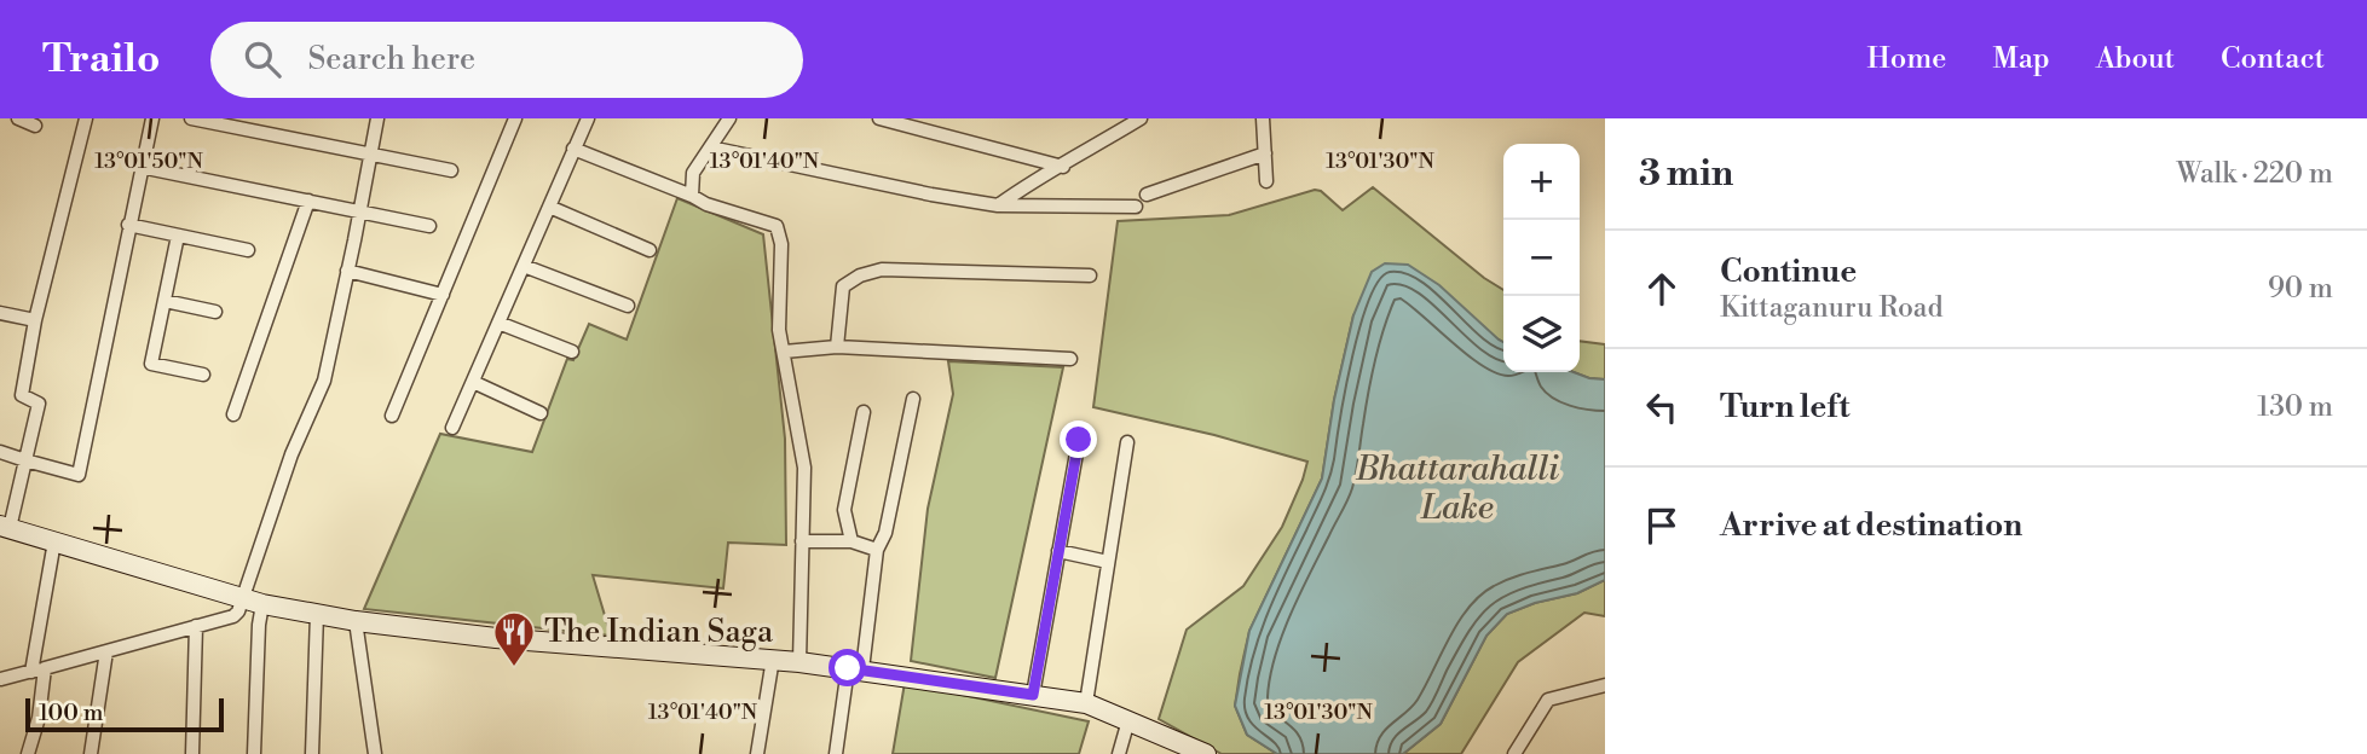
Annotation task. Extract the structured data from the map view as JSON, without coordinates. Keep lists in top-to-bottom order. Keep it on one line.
{"water":["Bhattarahalli Lake"],"places":{"restaurant":["The Indian Saga"]},"scale_bar":"100 m","page":{"header":"Trailo","search":"Search here","nav":["Home","Map","About","Contact"],"heading":["3 min","Walk · 220 m"],"map_buttons":["+","−"],"list":[["Continue","Kittaganuru Road","90 m"],["Turn left","130 m"],"Arrive at destination"],"scale":"100 m"},"coordinates":["13°01'50\"N","13°01'40\"N","13°01'30\"N"]}
